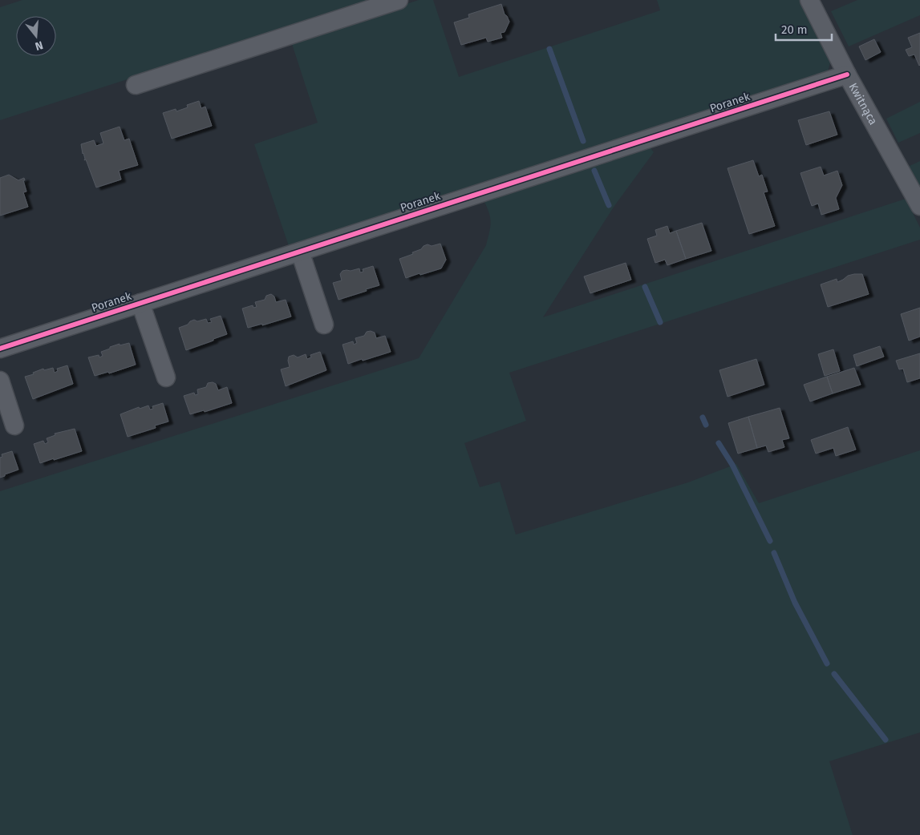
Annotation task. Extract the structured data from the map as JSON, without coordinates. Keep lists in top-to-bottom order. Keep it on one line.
{"streets":{"street":["Poranek","Kwitnąca"]},"crossings":[["Poranek","Kwitnąca"]],"scale_bar":"20 m","north":"bottom"}
